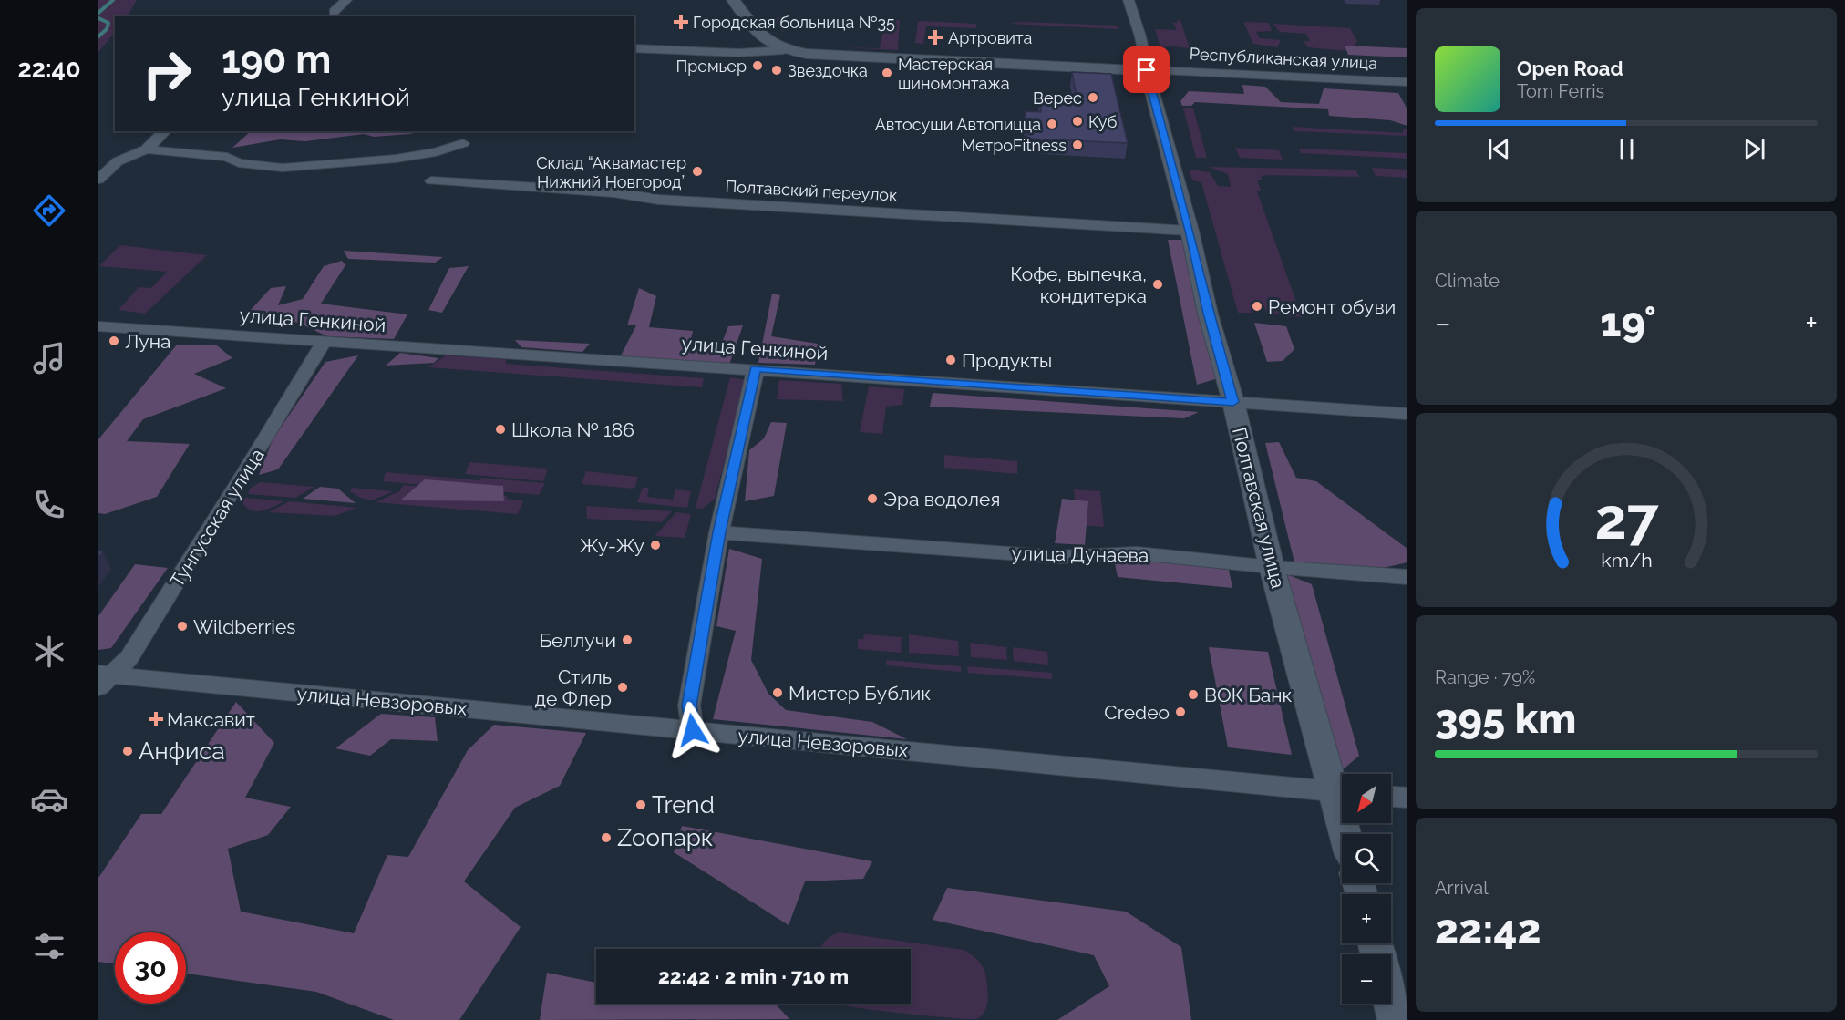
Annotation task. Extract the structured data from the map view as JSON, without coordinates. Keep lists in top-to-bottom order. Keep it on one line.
{"streets":{"street":["Республиканская улица","Полтавский переулок","улица Генкиной","Полтавская улица","Тунгусская улица","улица Дунаева","улица Невзоровых"]},"crossings":[["Республиканская улица","Полтавская улица"],["Полтавский переулок","Полтавская улица"],["улица Генкиной","Полтавская улица"],["улица Генкиной","Тунгусская улица"],["Полтавская улица","улица Дунаева"],["Тунгусская улица","улица Невзоровых"]],"places":{"health":["Городская больница №35","Артровита","Максавит"],"other":["Премьер","Звездочка","Мастерская шиномонтажа","Верес","Куб","Автосуши Автопицца","МетроFitness","Склад “Аквамастер Нижний Новгород”","Кофе, выпечка, кондитерка","Ремонт обуви","Луна","Продукты","Школа № 186","Эра водолея","Жу-Жу","Wildberries","Беллучи","Стиль де Флер","Мистер Бублик","ВОК Банк","Credeo","Анфиса","Trend","Zooпарк"]},"north":"bottom left","page":{"tabs":"22:40","turn":["190 m","улица Генкиной"],"song":["Open Road","Tom Ferris"],"tile":["Climate",["Range · 79%","395 km"],["Arrival","22:42"]],"heat":["−","19°","+"],"map_buttons":["+","−"],"limit":"30","trip":"22:42 · 2 min · 710 m","gauge":["27","km/h"]}}
